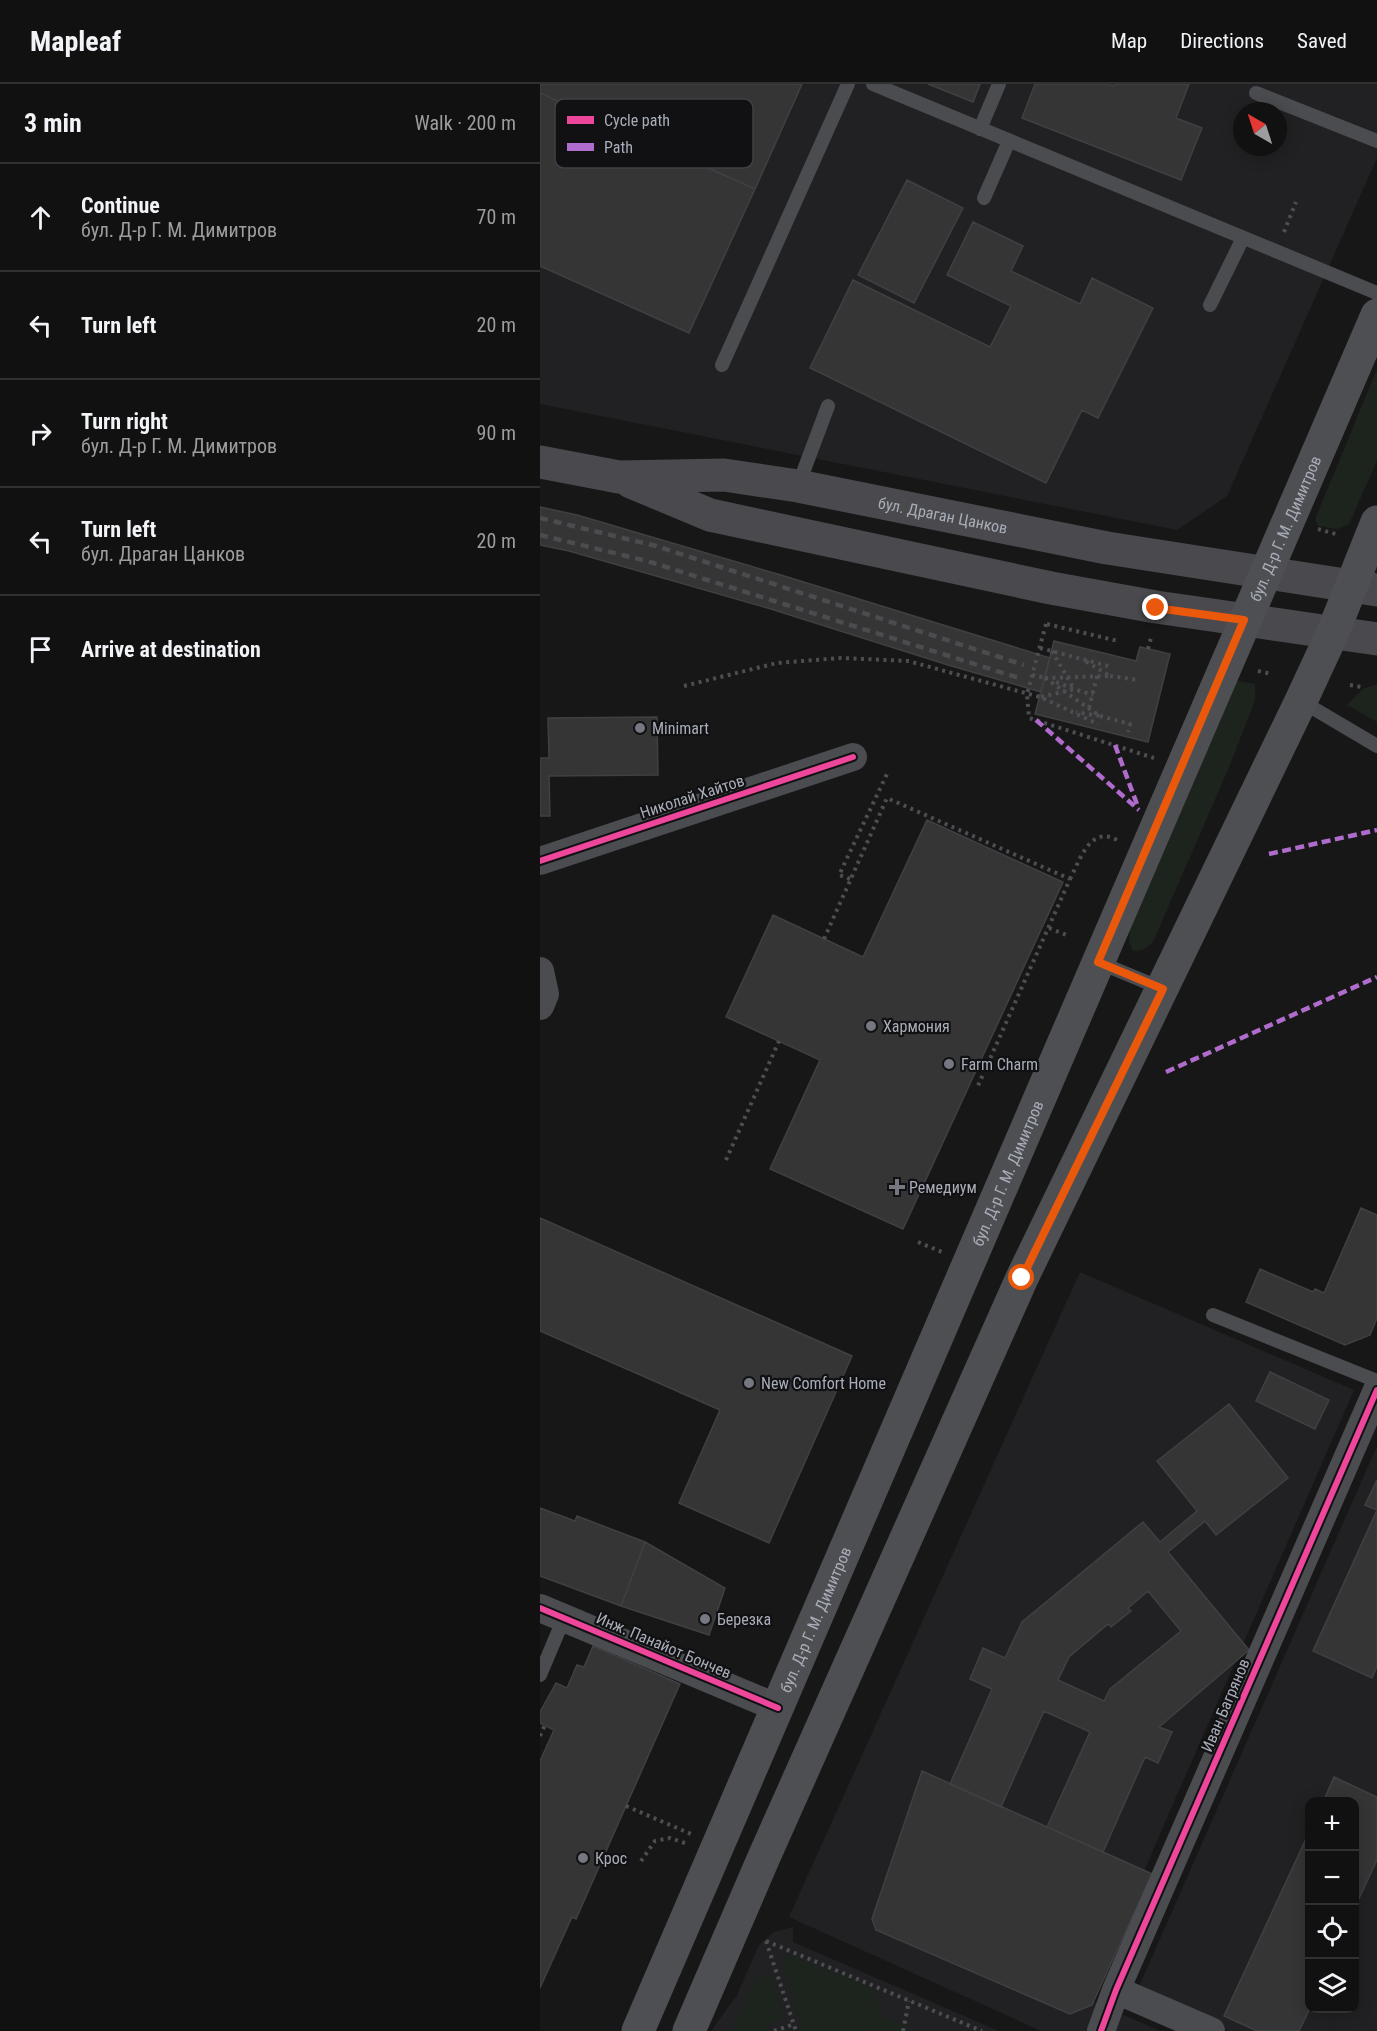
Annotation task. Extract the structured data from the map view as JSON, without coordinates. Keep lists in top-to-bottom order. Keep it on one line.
{"streets":{"main road":["бул. Драган Цанков","бул. Д-р Г. М. Димитров"],"street":["Николай Хайтов","Инж. Панайот Бончев","Иван Багрянов"]},"crossings":[["бул. Драган Цанков","бул. Д-р Г. М. Димитров"],["бул. Д-р Г. М. Димитров","Инж. Панайот Бончев"]],"places":{"other":["Minimart","Хармония","Farm Charm","New Comfort Home","Березка","Крос"],"health":["Ремедиум"]},"legend":["Cycle path","Path"],"north":"top left","page":{"header":"Mapleaf","nav":["Map","Directions","Saved"],"heading":["3 min","Walk · 200 m"],"list":[["Continue","бул. Д-р Г. М. Димитров","70 m"],["Turn left","20 m"],["Turn right","бул. Д-р Г. М. Димитров","90 m"],["Turn left","бул. Драган Цанков","20 m"],"Arrive at destination"],"map_buttons":["+","−"]}}
